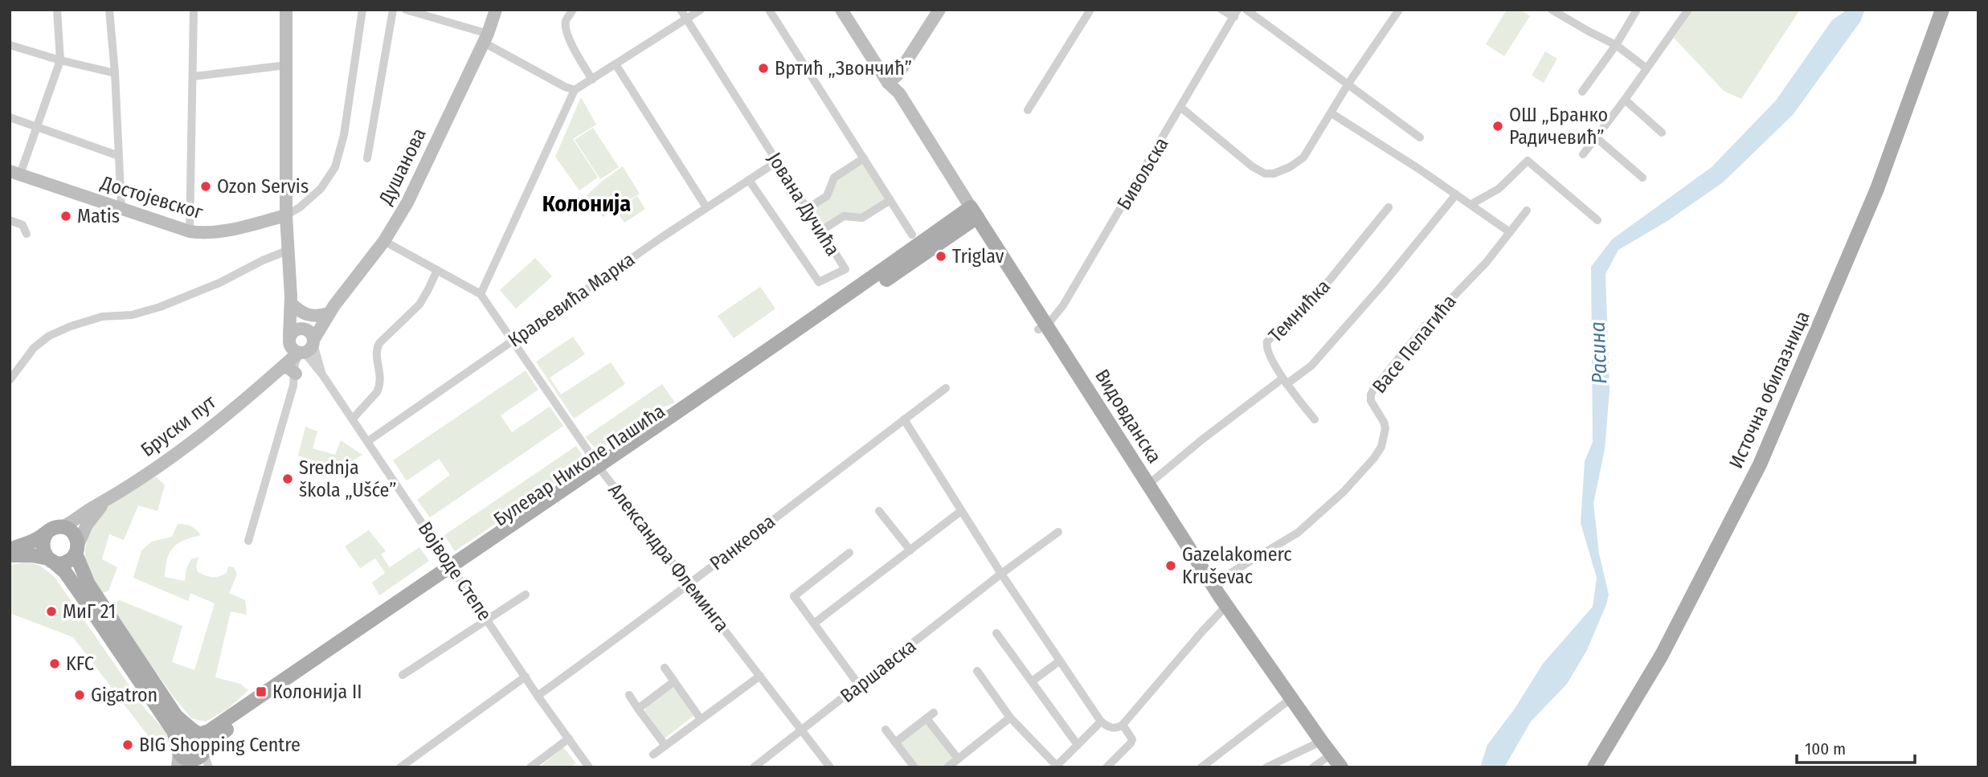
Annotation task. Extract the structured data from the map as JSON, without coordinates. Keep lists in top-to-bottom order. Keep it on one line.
{"streets":{"main road":["Душанова","Достојевског","Источна обилазница","Видовданска","Бруски пут","Булевар Николе Пашића"],"street":["Бивољска","Јована Дучића","Краљевића Марка","Темнићка","Васе Пелагића","Ранкеова","Александра Флеминга","Војводе Степе","Варшавска"]},"crossings":[["Душанова","Бруски пут"],["Душанова","Александра Флеминга"],["Душанова","Војводе Степе"],["Бивољска","Видовданска"],["Јована Дучића","Краљевића Марка"],["Краљевића Марка","Александра Флеминга"],["Краљевића Марка","Војводе Степе"],["Васе Пелагића","Видовданска"],["Видовданска","Булевар Николе Пашића"],["Бруски пут","Војводе Степе"],["Булевар Николе Пашића","Александра Флеминга"],["Булевар Николе Пашића","Војводе Степе"],["Ранкеова","Александра Флеминга"],["Ранкеова","Војводе Степе"],["Александра Флеминга","Варшавска"]],"districts":["Колонија"],"water":["Расина"],"places":{"other":["Вртић „Звончић”","ОШ „Бранко Радичевић”","Ozon Servis","Matis","Triglav","Srednja škola „Ušće”","Gazelakomerc Kruševac","МиГ 21","KFC","Gigatron","BIG Shopping Centre"],"transit":["Колонија II"]},"scale_bar":"100 m"}
